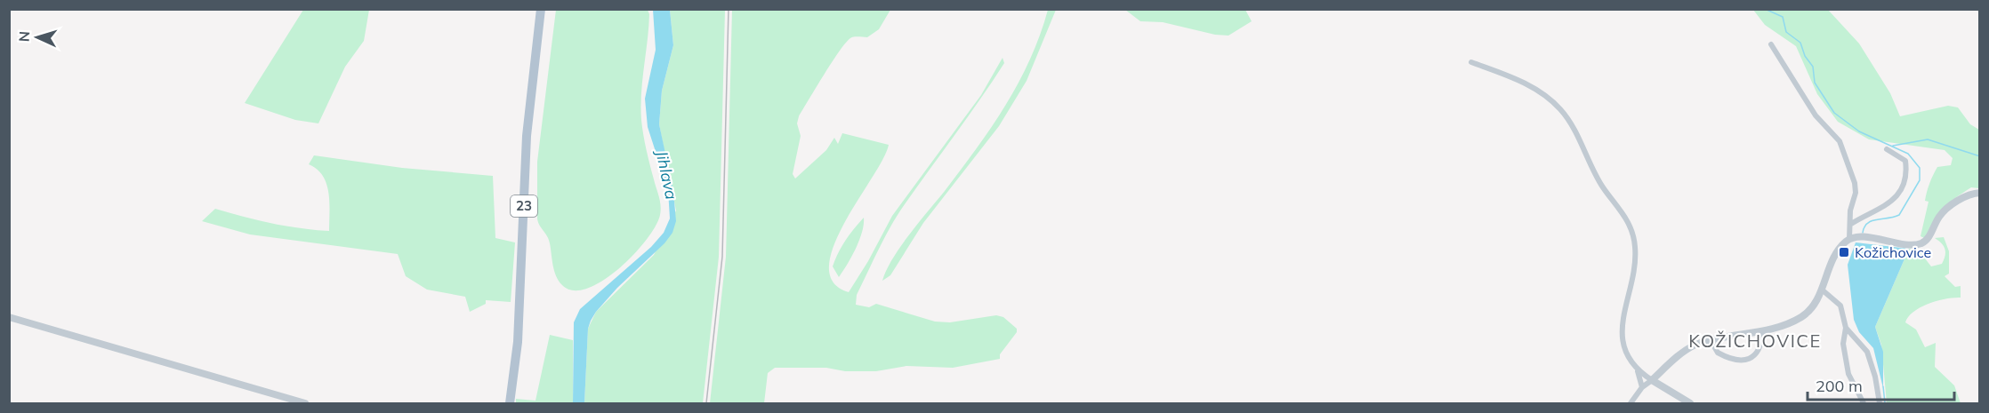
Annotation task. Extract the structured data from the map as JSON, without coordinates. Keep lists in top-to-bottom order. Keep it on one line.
{"streets":{"main road":["23"]},"districts":["KOŽICHOVICE"],"water":["Jihlava"],"places":{"transit":["Kožichovice"]},"scale_bar":"200 m","north":"left"}
